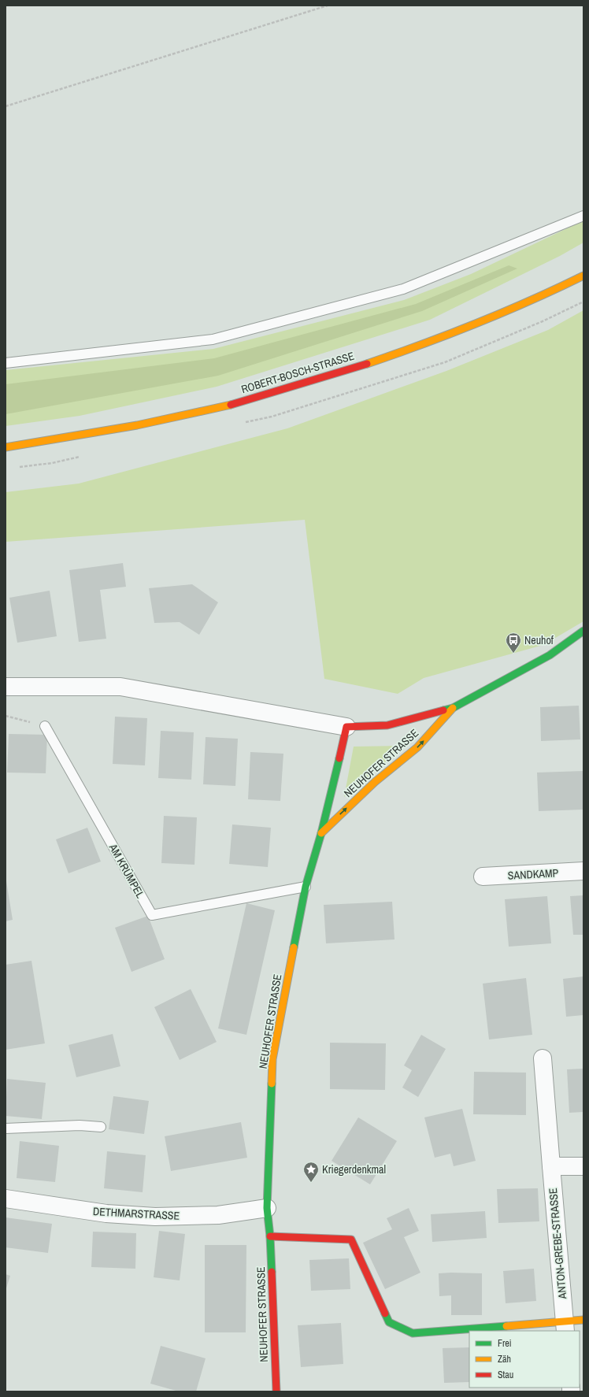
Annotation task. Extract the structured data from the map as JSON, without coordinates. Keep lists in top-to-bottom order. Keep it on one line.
{"streets":{"street":["ROBERT-BOSCH-STRASSE","NEUHOFER STRASSE","SANDKAMP","DETHMARSTRASSE","ANTON-GREBE-STRASSE"],"lane":["AM KRÜMPEL"]},"crossings":[["NEUHOFER STRASSE","AM KRÜMPEL"],["NEUHOFER STRASSE","DETHMARSTRASSE"]],"places":{"bus stop":["Neuhof"],"place":["Kriegerdenkmal"]},"legend":["Frei","Zäh","Stau"]}
